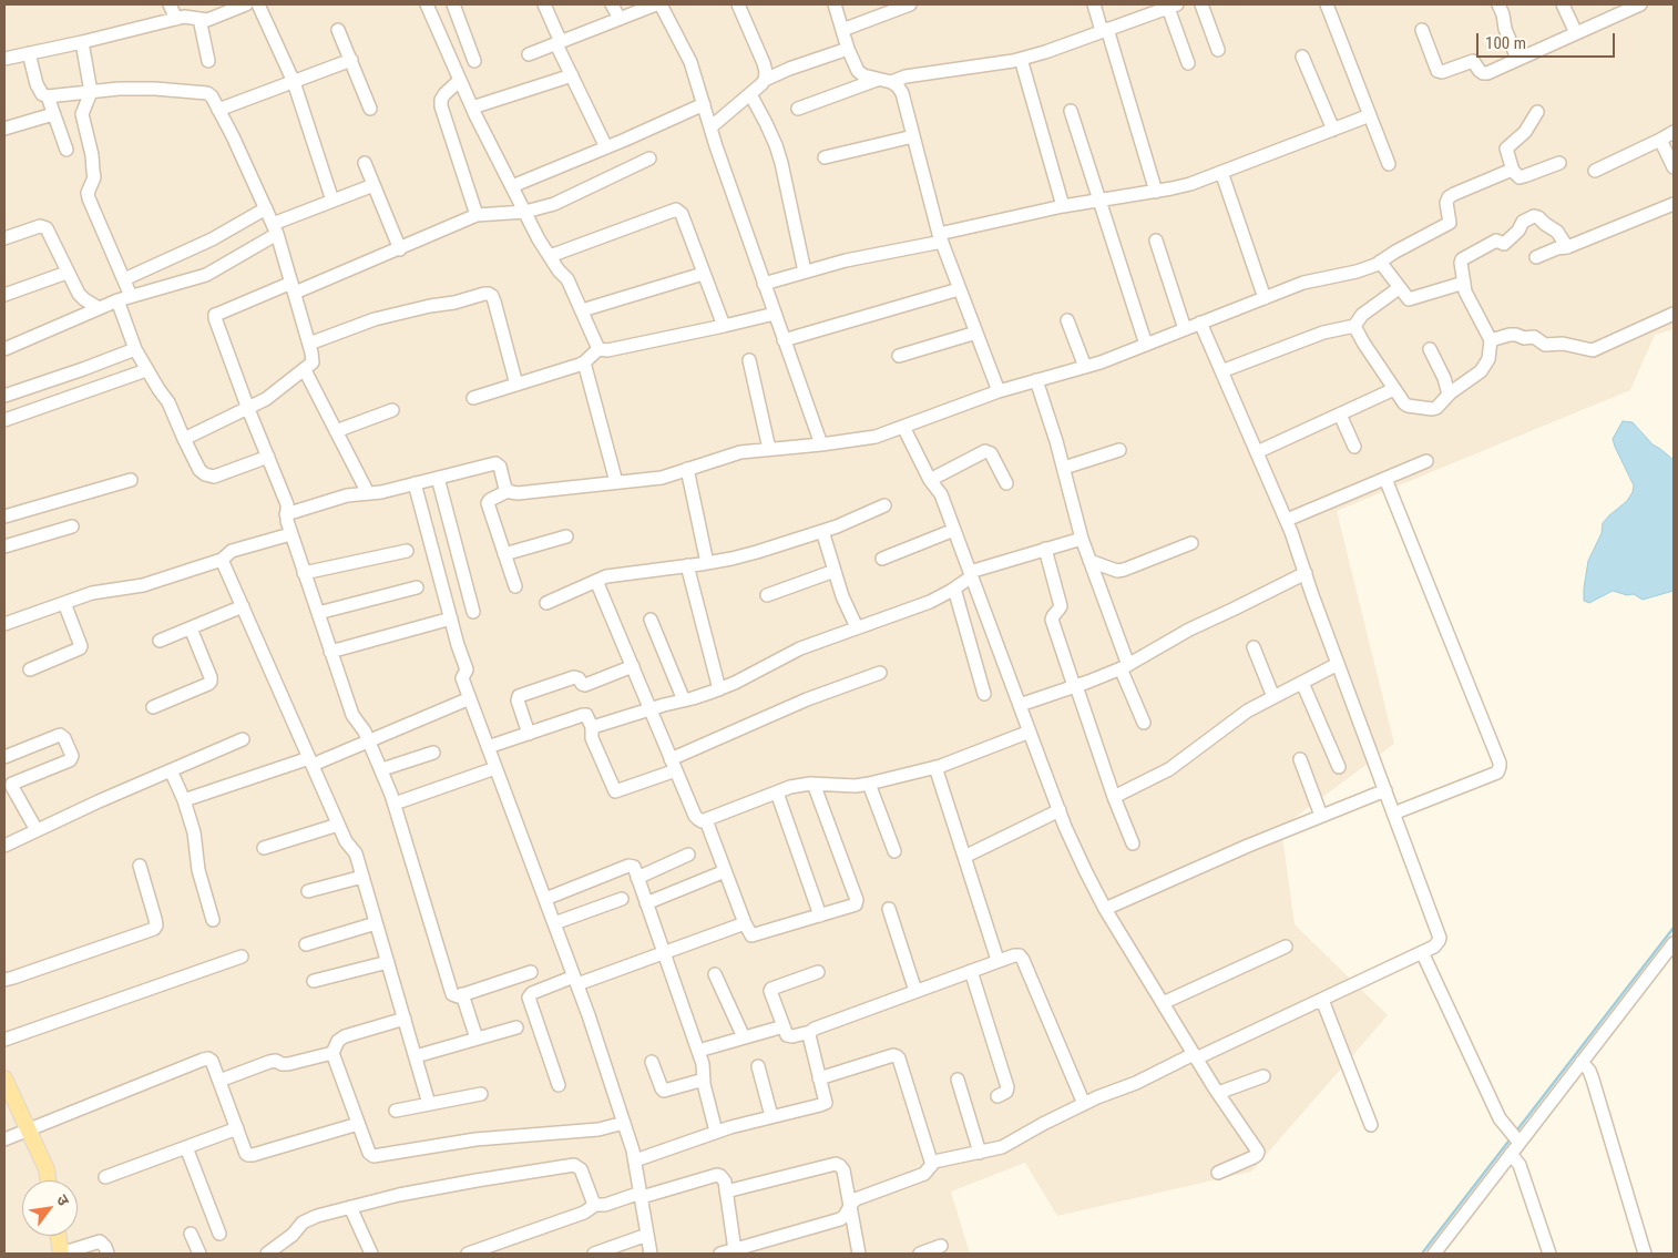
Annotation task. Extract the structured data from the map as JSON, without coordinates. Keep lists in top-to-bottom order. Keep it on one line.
{"scale_bar":"100 m","north":"top right"}
